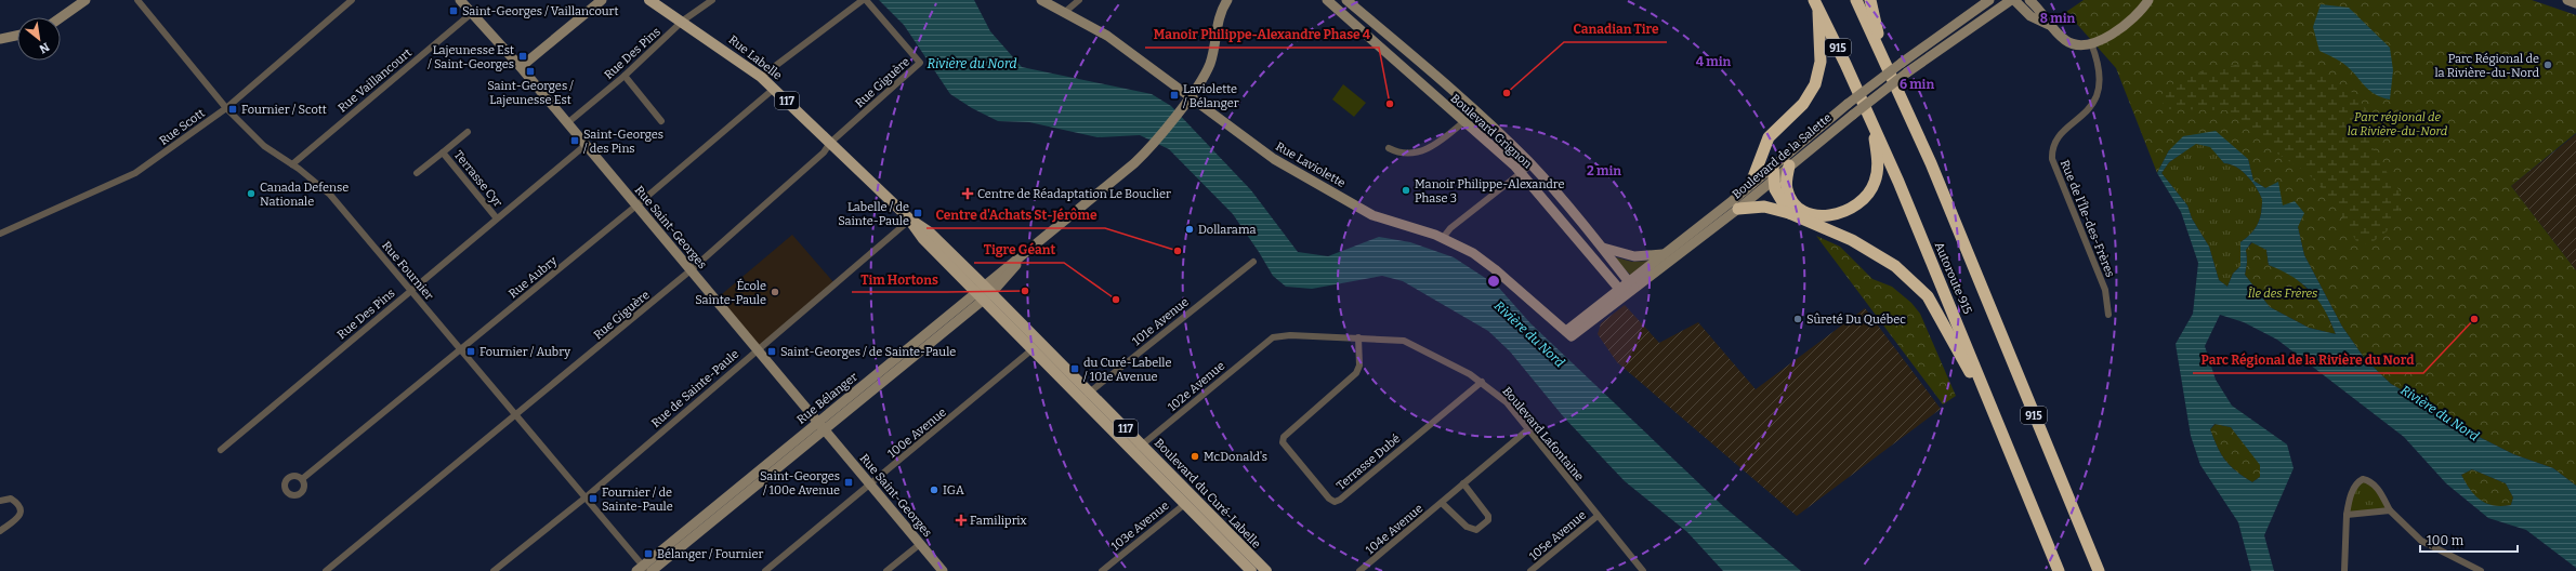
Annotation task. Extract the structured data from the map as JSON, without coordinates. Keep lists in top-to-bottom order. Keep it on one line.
{"streets":{"highway":["915","Autoroute 915"],"main road":["Rue Labelle","117","Boulevard du Curé-Labelle"],"street":["Rue Des Pins","Rue Vaillancourt","Rue Giguère","Rue Scott","Boulevard Grignon","Boulevard de la Salette","Rue Laviolette","Terrasse Cyr","Rue de l'Île-des-Frères","Rue Saint-Georges","Rue Fournier","Rue Aubry","101e Avenue","102e Avenue","Rue de Sainte-Paule","Rue Bélanger","100e Avenue","Boulevard Lafontaine","Terrasse Dubé","103e Avenue","104e Avenue","105e Avenue"]},"crossings":[["Rue Des Pins","Rue Labelle"],["Rue Des Pins","Terrasse Cyr"],["Rue Des Pins","Rue Saint-Georges"],["Rue Des Pins","Rue Fournier"],["Rue Labelle","Rue Giguère"],["Rue Labelle","Rue Aubry"],["Rue Labelle","Rue de Sainte-Paule"],["Rue Labelle","Rue Bélanger"],["Rue Labelle","Boulevard du Curé-Labelle"],["Rue Vaillancourt","Rue Saint-Georges"],["Rue Vaillancourt","Rue Fournier"],["Rue Giguère","Rue Saint-Georges"],["Rue Giguère","Rue Fournier"],["Rue Scott","Rue Fournier"],["Boulevard Grignon","Boulevard de la Salette"],["Boulevard de la Salette","Rue Laviolette"],["Rue Laviolette","Rue Bélanger"],["Rue Saint-Georges","Rue Aubry"],["Rue Saint-Georges","Rue de Sainte-Paule"],["Rue Saint-Georges","Rue Bélanger"],["Rue Saint-Georges","100e Avenue"],["Rue Fournier","Rue Aubry"],["Rue Fournier","Rue de Sainte-Paule"],["Rue Fournier","Rue Bélanger"],["101e Avenue","Boulevard du Curé-Labelle"],["102e Avenue","Boulevard Lafontaine"],["102e Avenue","Boulevard du Curé-Labelle"],["Rue Bélanger","Boulevard du Curé-Labelle"],["100e Avenue","Boulevard du Curé-Labelle"],["Boulevard Lafontaine","Terrasse Dubé"],["Boulevard Lafontaine","104e Avenue"],["Boulevard Lafontaine","105e Avenue"],["Boulevard du Curé-Labelle","103e Avenue"]],"water":["Rivière du Nord"],"parks":["Parc régional de la Rivière-du-Nord","Île des Frères"],"places":{"transit":["Saint-Georges / Vaillancourt","Lajeunesse Est / Saint-Georges","Saint-Georges / Lajeunesse Est","Laviolette / Bélanger","Fournier / Scott","Saint-Georges / des Pins","Labelle / de Sainte-Paule","Fournier / Aubry","Saint-Georges / de Sainte-Paule","du Curé-Labelle / 101e Avenue","Saint-Georges / 100e Avenue","Fournier / de Sainte-Paule","Bélanger / Fournier"],"other":["Parc Régional de la Rivière-du-Nord","Canadian Tire","Manoir Philippe-Alexandre Phase 4","Manoir Philippe-Alexandre Phase 3","Canada Defense Nationale","Dollarama","Centre d'Achats St-Jérôme","Tim Hortons","École Sainte-Paule","Tigre Géant","Sûreté Du Québec","Parc Régional de la Rivière du Nord","McDonald's","IGA"],"health":["Centre de Réadaptation Le Bouclier","Familiprix"]},"scale_bar":"100 m","north":"bottom right","rings":["8 min","4 min","6 min","2 min"]}
